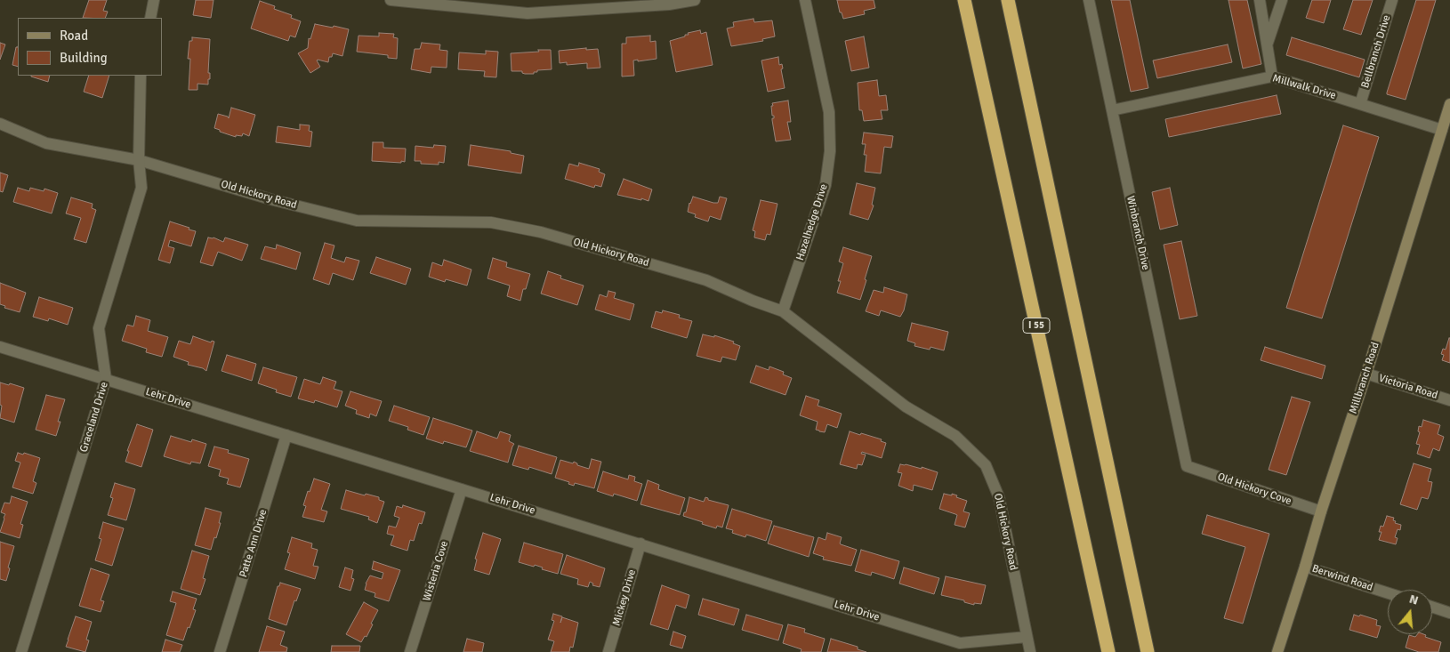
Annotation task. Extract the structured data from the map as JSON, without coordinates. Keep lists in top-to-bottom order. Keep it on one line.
{"streets":{"highway":["I 55"],"main road":["Millbranch Road"],"street":["Bellbranch Drive","Millwalk Drive","Old Hickory Road","Hazelhedge Drive","Winbranch Drive","Victoria Road","Lehr Drive","Graceland Drive","Old Hickory Cove","Patte Ann Drive","Wisteria Cove","Berwind Road","Mickey Drive"]},"crossings":[["Bellbranch Drive","Millwalk Drive"],["Millwalk Drive","Winbranch Drive"],["Millwalk Drive","Millbranch Road"],["Old Hickory Road","Hazelhedge Drive"],["Old Hickory Road","Lehr Drive"],["Old Hickory Road","Graceland Drive"],["Winbranch Drive","Old Hickory Cove"],["Millbranch Road","Victoria Road"],["Millbranch Road","Old Hickory Cove"],["Millbranch Road","Berwind Road"],["Lehr Drive","Graceland Drive"],["Lehr Drive","Patte Ann Drive"],["Lehr Drive","Wisteria Cove"],["Lehr Drive","Mickey Drive"]],"legend":["Road","Building"],"north":"top"}
